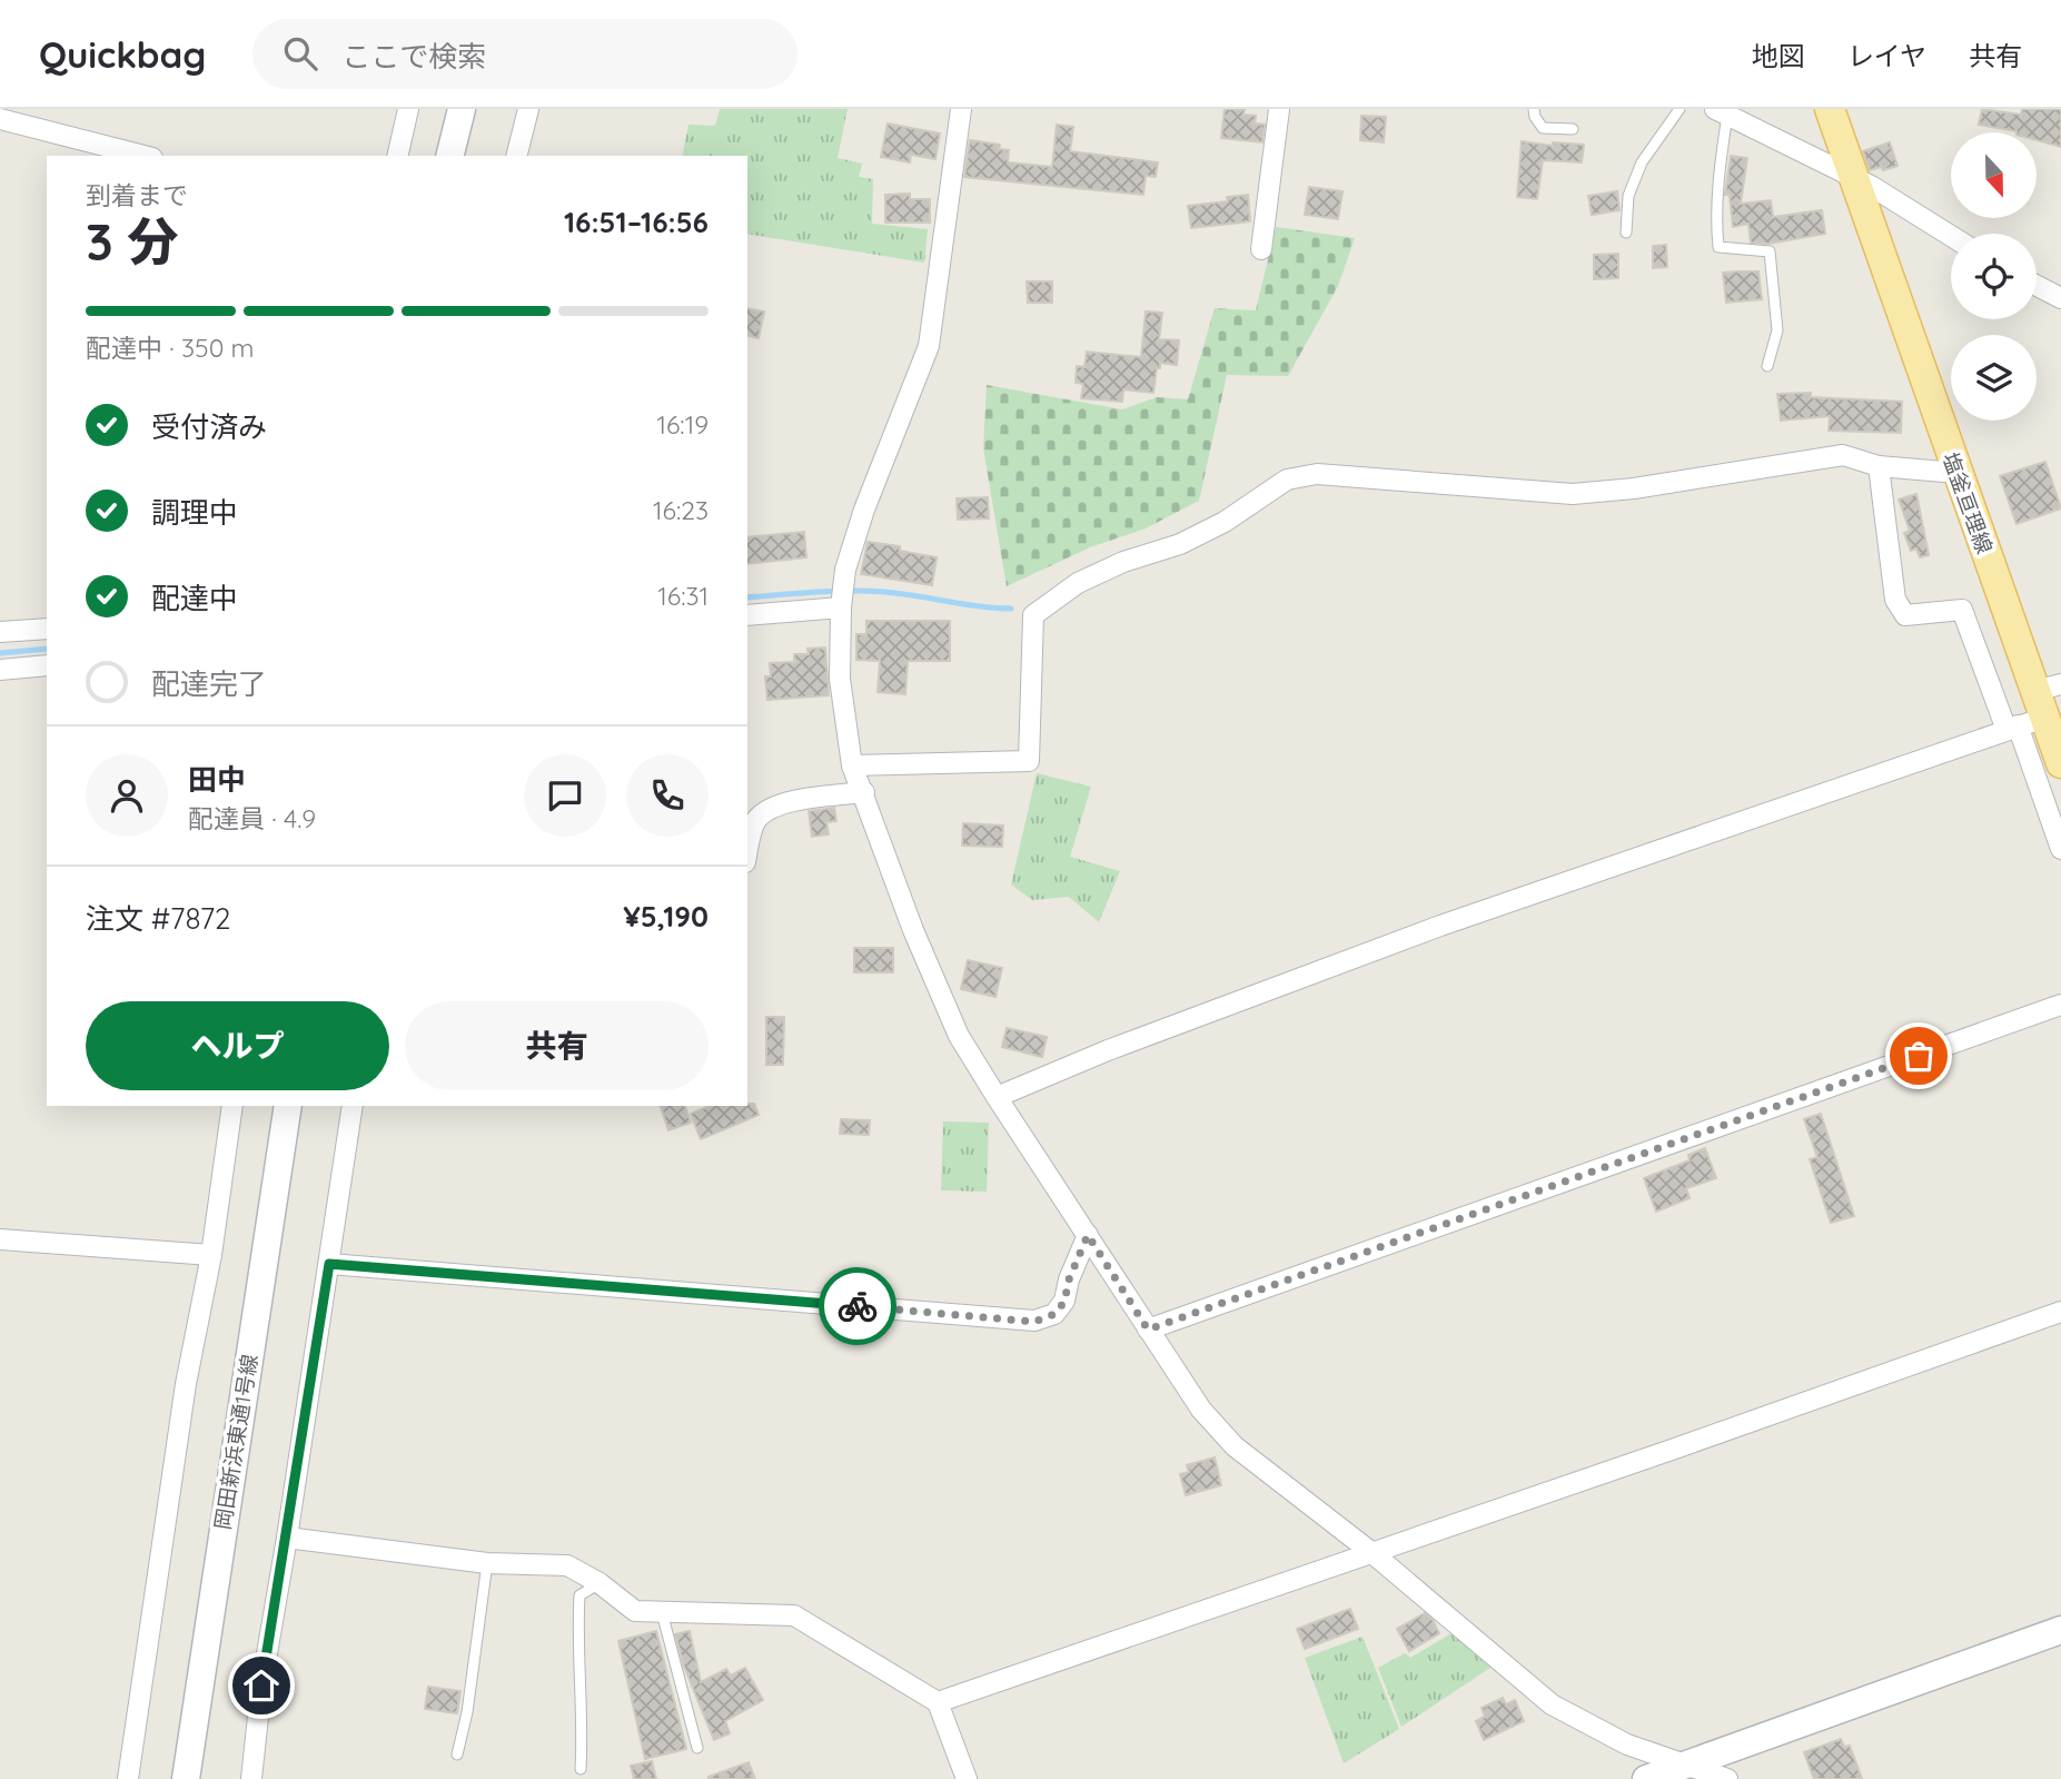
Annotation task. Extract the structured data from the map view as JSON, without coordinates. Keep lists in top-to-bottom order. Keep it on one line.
{"streets":{"main road":["塩釜亘理線"],"street":["岡田新浜東通1号線"]},"north":"bottom","page":{"header":"Quickbag","search":"ここで検索","nav":["地図","レイヤ","共有"],"heading":["3 分","到着まで","16:51–16:56"],"panel":["田中","配達員 · 4.9","注文 #7872","¥5,190"],"bar":"配達中 · 350 m","list":[["受付済み","16:19"],["調理中","16:23"],["配達中","16:31"],"配達完了"],"buttons":["ヘルプ","共有"]}}
